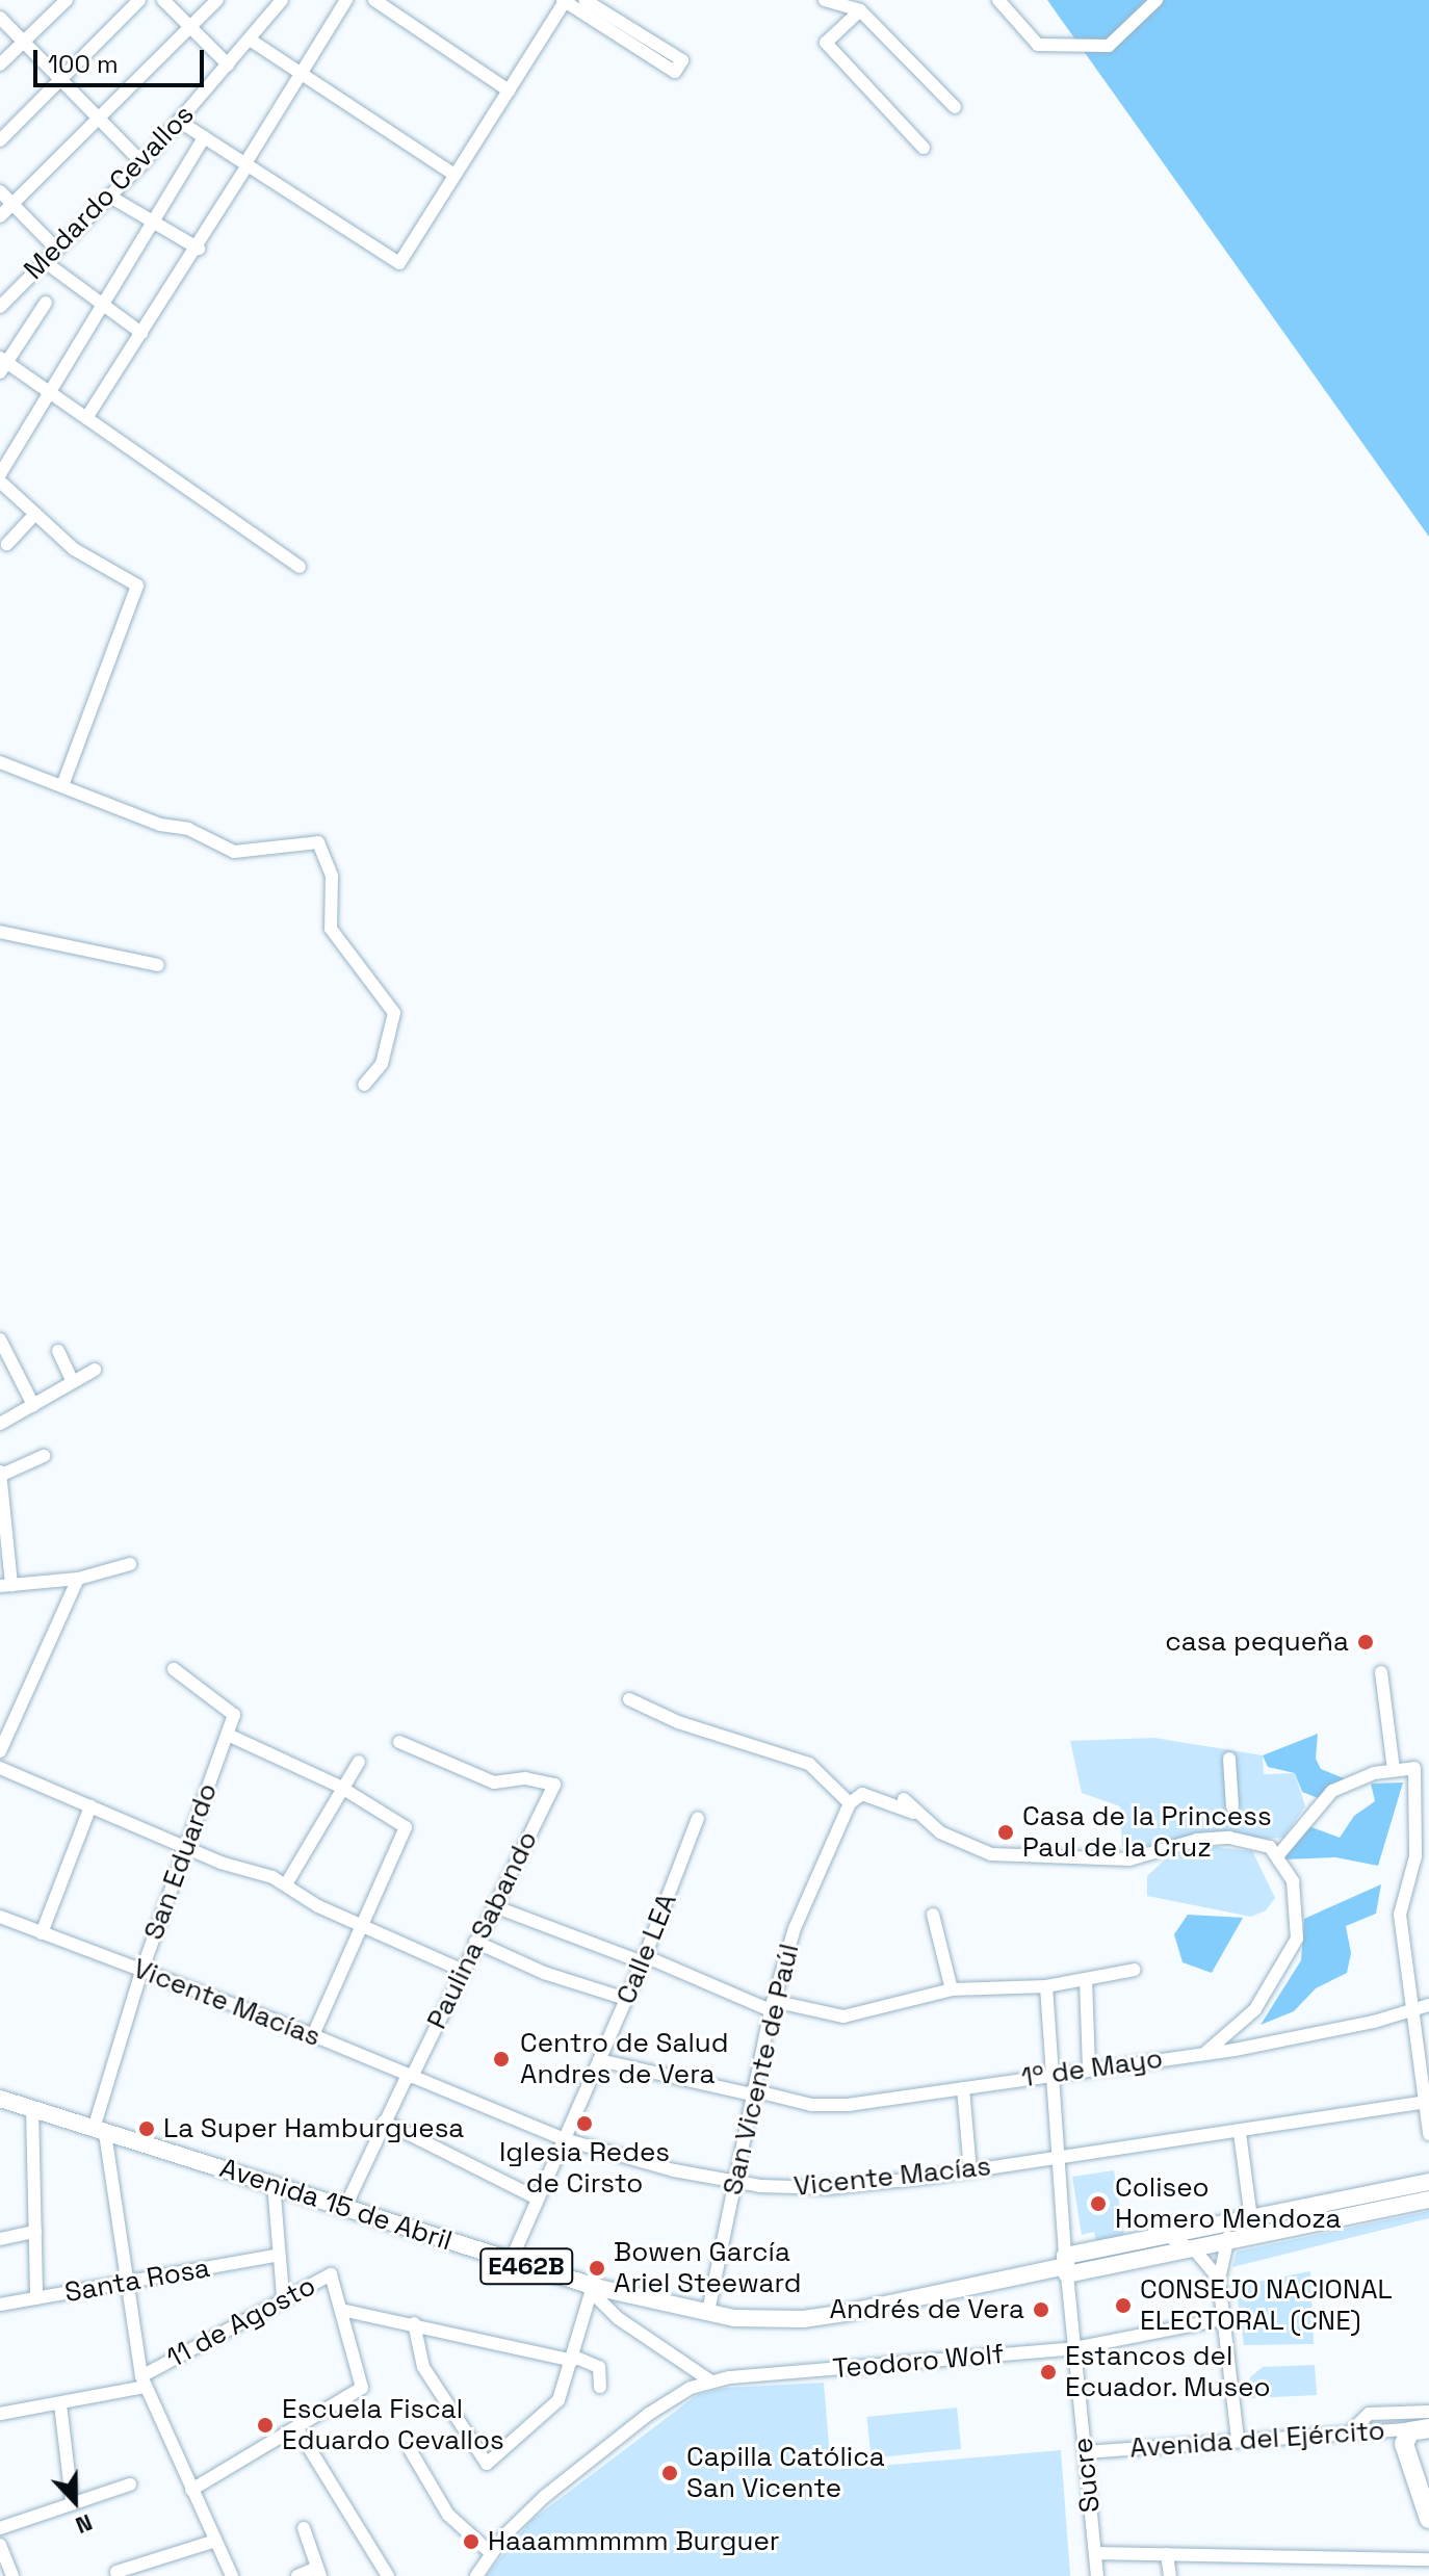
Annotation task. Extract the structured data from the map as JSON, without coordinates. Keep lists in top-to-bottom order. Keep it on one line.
{"streets":{"main road":["Avenida 15 de Abril","E462B"],"street":["Medardo Cevallos","San Eduardo","Paulina Sabando","Calle LEA","Vicente Macías","1º de Mayo","San Vicente de Paúl","Santa Rosa","11 de Agosto","Teodoro Wolf","Avenida del Ejército","Sucre"]},"crossings":[["San Eduardo","Vicente Macías"],["San Eduardo","Avenida 15 de Abril"],["San Eduardo","Santa Rosa"],["San Eduardo","11 de Agosto"],["Paulina Sabando","Vicente Macías"],["Paulina Sabando","Avenida 15 de Abril"],["Calle LEA","Vicente Macías"],["Calle LEA","1º de Mayo"],["Calle LEA","Avenida 15 de Abril"],["Vicente Macías","San Vicente de Paúl"],["Vicente Macías","Sucre"],["1º de Mayo","San Vicente de Paúl"],["1º de Mayo","Sucre"],["San Vicente de Paúl","Avenida 15 de Abril"],["Avenida 15 de Abril","Sucre"],["Teodoro Wolf","Sucre"],["Avenida del Ejército","Sucre"]],"places":["casa pequeña","Casa de la Princess Paul de la Cruz","Centro de Salud Andres de Vera","Iglesia Redes de Cirsto","La Super Hamburguesa","Coliseo Homero Mendoza","Bowen García Ariel Steeward","CONSEJO NACIONAL ELECTORAL (CNE)","Andrés de Vera","Estancos del Ecuador. Museo","Escuela Fiscal Eduardo Cevallos","Capilla Católica San Vicente","Haaammmmm Burguer"],"scale_bar":"100 m","north":"bottom"}
